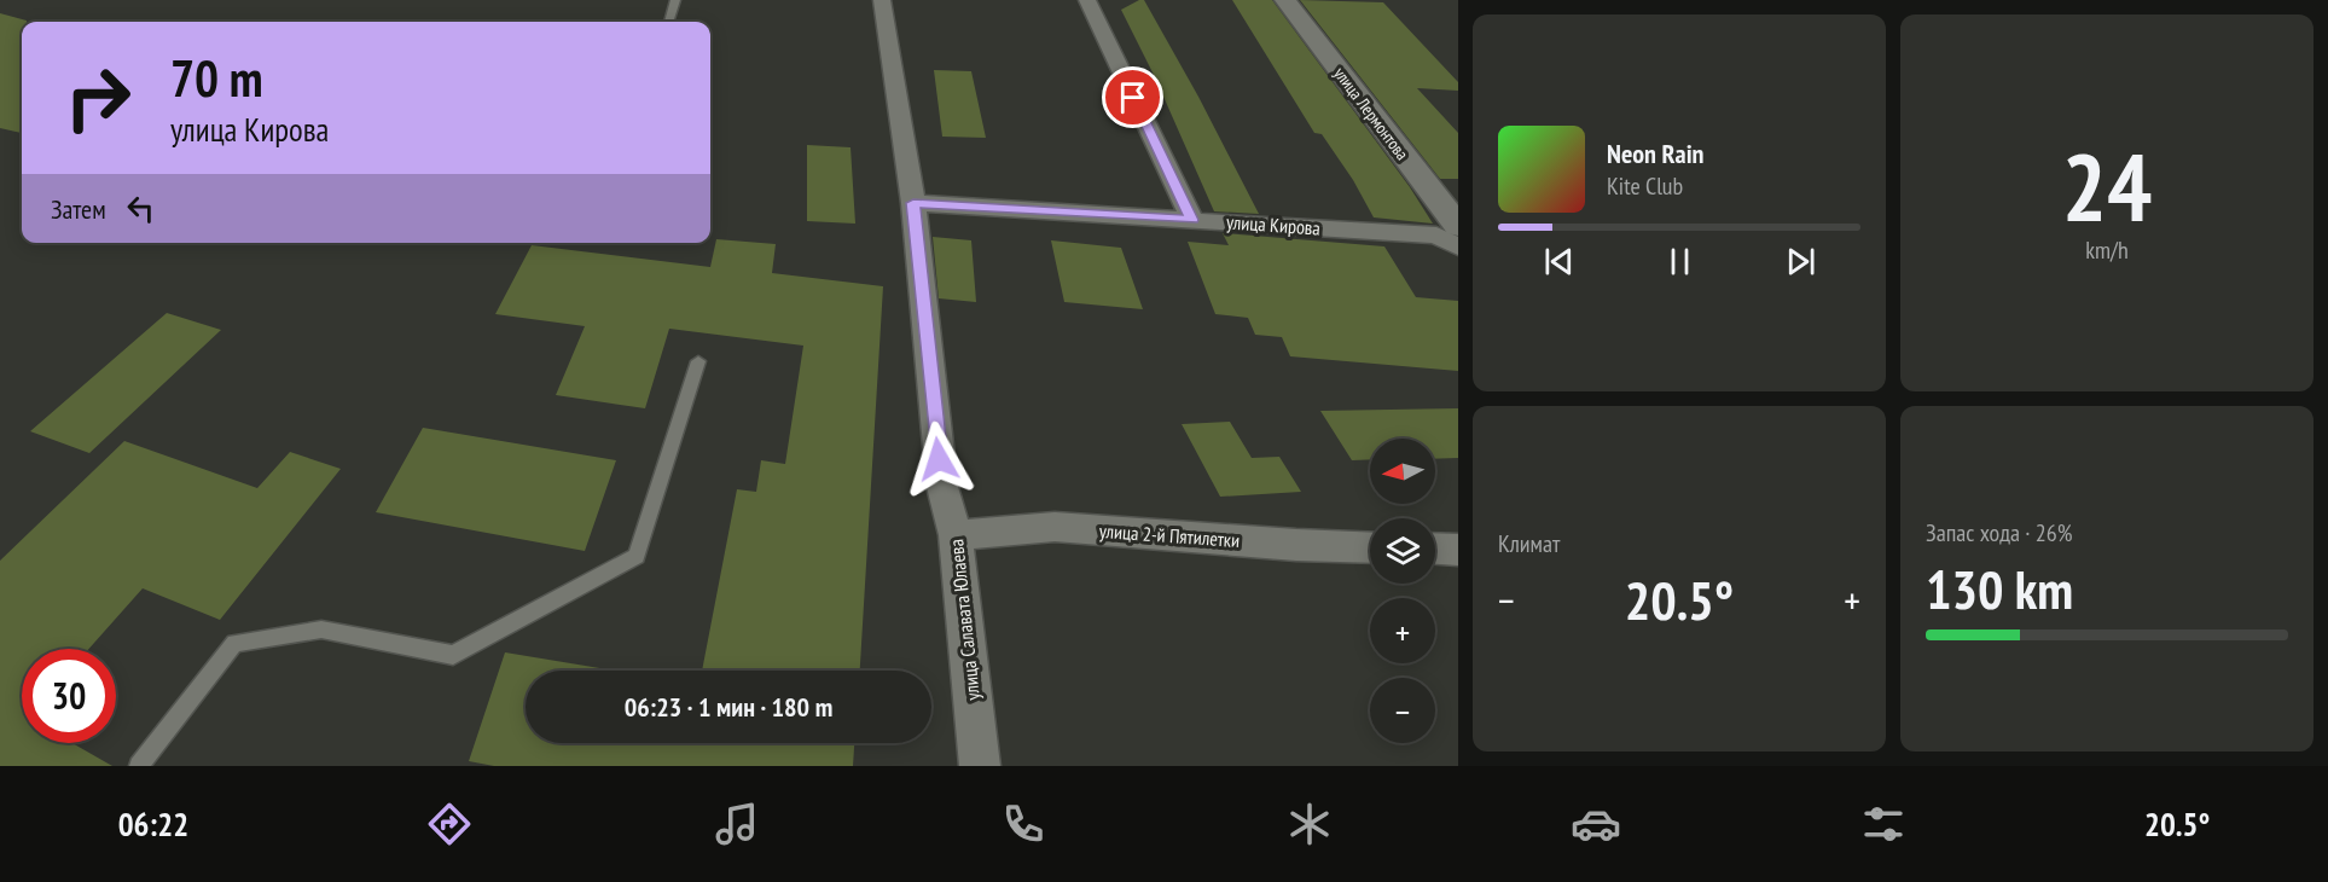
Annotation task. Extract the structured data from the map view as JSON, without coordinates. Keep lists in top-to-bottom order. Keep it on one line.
{"streets":{"street":["улица Лермонтова","улица Кирова","улица 2-й Пятилетки","улица Салавата Юлаева"]},"crossings":[["улица Кирова","улица Салавата Юлаева"],["улица 2-й Пятилетки","улица Салавата Юлаева"]],"north":"left","page":{"tile":[["24","km/h"],"Климат",["Запас хода · 26%","130 km"]],"turn":["70 m","улица Кирова"],"song":["Neon Rain","Kite Club"],"then":"Затем","map_buttons":["+","−"],"heat":["−","20.5°","+"],"limit":"30","trip":"06:23 · 1 мин · 180 m","tabs":["06:22","20.5°"]}}
